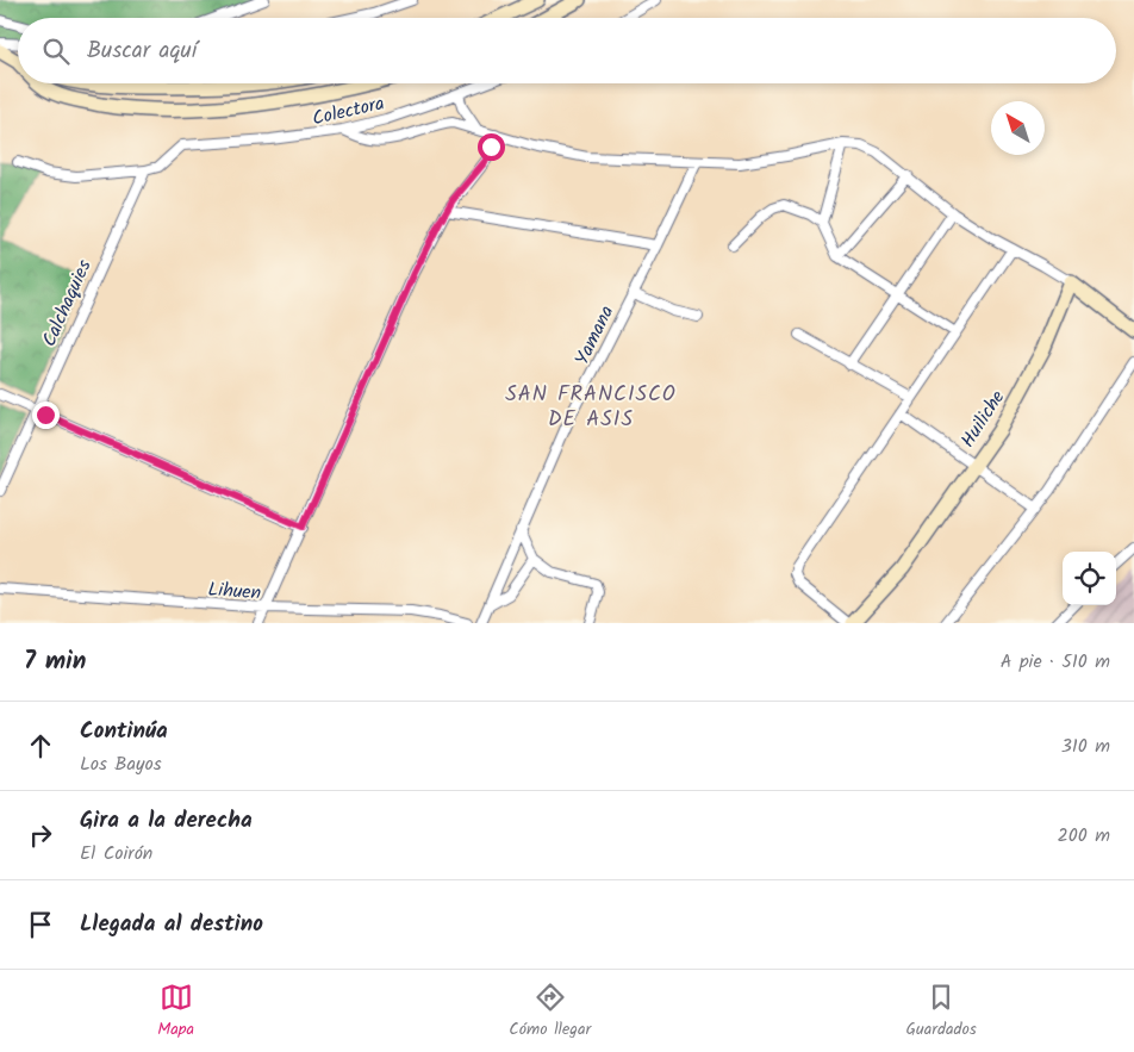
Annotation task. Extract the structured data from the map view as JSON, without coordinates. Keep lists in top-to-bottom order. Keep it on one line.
{"streets":{"street":["Colectora","Calchaquies","Yamana","Huiliche","Lihuen"]},"crossings":[["Colectora","Calchaquies"]],"districts":["SAN FRANCISCO DE ASIS"],"north":"top left","page":{"search":"Buscar aquí","heading":["7 min","A pie · 510 m"],"list":[["Continúa","Los Bayos","310 m"],["Gira a la derecha","El Coirón","200 m"],"Llegada al destino"],"nav":["Mapa","Cómo llegar","Guardados"]}}
